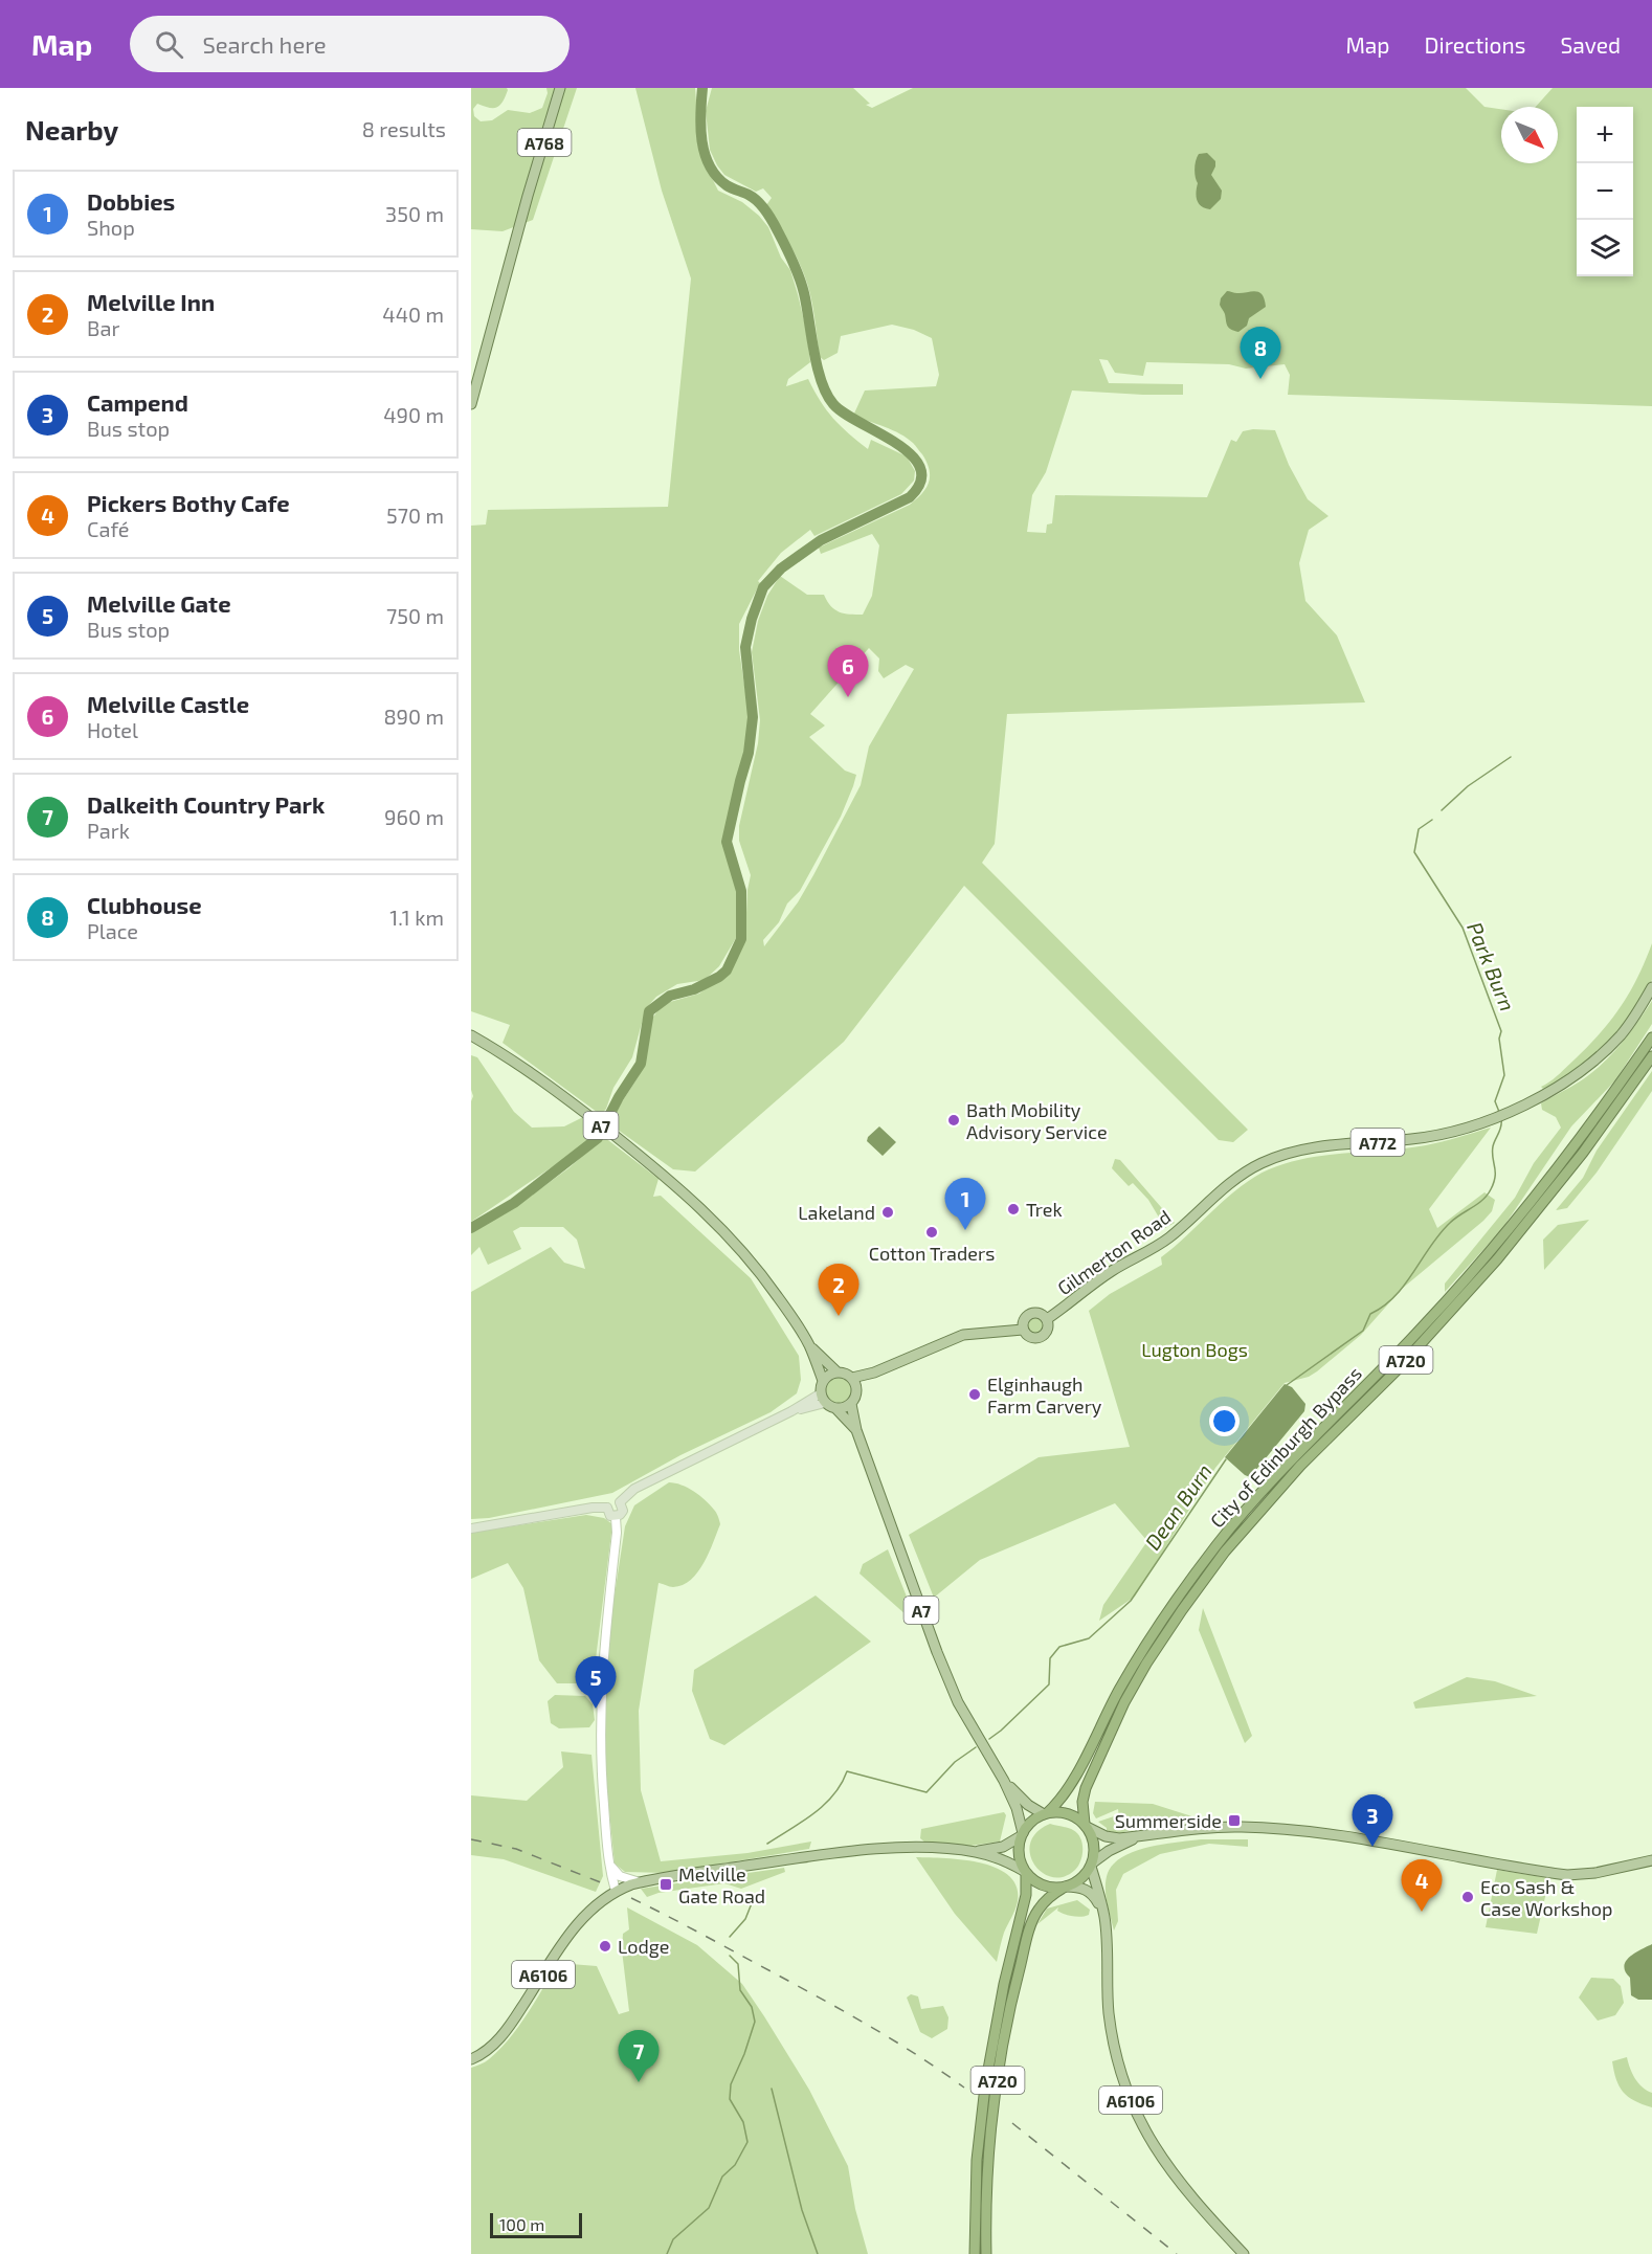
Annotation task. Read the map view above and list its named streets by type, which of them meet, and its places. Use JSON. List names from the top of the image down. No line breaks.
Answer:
{"streets":{"highway":["A720","City of Edinburgh Bypass"],"main road":["A768","A7","A772","Gilmerton Road","A6106"]},"crossings":[["A7","A772"],["A7","A720"],["A7","City of Edinburgh Bypass"],["A7","A6106"],["A772","Gilmerton Road"],["A720","City of Edinburgh Bypass"],["A720","A6106"],["City of Edinburgh Bypass","A6106"]],"water":["Park Burn","Dean Burn"],"parks":["Lugton Bogs"],"places":{"other":["Bath Mobility Advisory Service","Trek","Lakeland","Cotton Traders","Elginhaugh Farm Carvery","Eco Sash & Case Workshop","Lodge"],"transit":["Summerside","Melville Gate Road"]},"scale_bar":"100 m","north":"bottom right","page":{"header":"Map","search":"Search here","nav":["Map","Directions","Saved"],"heading":["Nearby","8 results"],"map_buttons":["+","−"],"list":[{"mark":"1","name":"Dobbies","note":"Shop","value":"350 m"},{"mark":"2","name":"Melville Inn","note":"Bar","value":"440 m"},{"mark":"3","name":"Campend","note":"Bus stop","value":"490 m"},{"mark":"4","name":"Pickers Bothy Cafe","note":"Café","value":"570 m"},{"mark":"5","name":"Melville Gate","note":"Bus stop","value":"750 m"},{"mark":"6","name":"Melville Castle","note":"Hotel","value":"890 m"},{"mark":"7","name":"Dalkeith Country Park","note":"Park","value":"960 m"},{"mark":"8","name":"Clubhouse","note":"Place","value":"1.1 km"}],"pins":["8","6","1","2","5","3","4","7"],"scale":"100 m"}}
